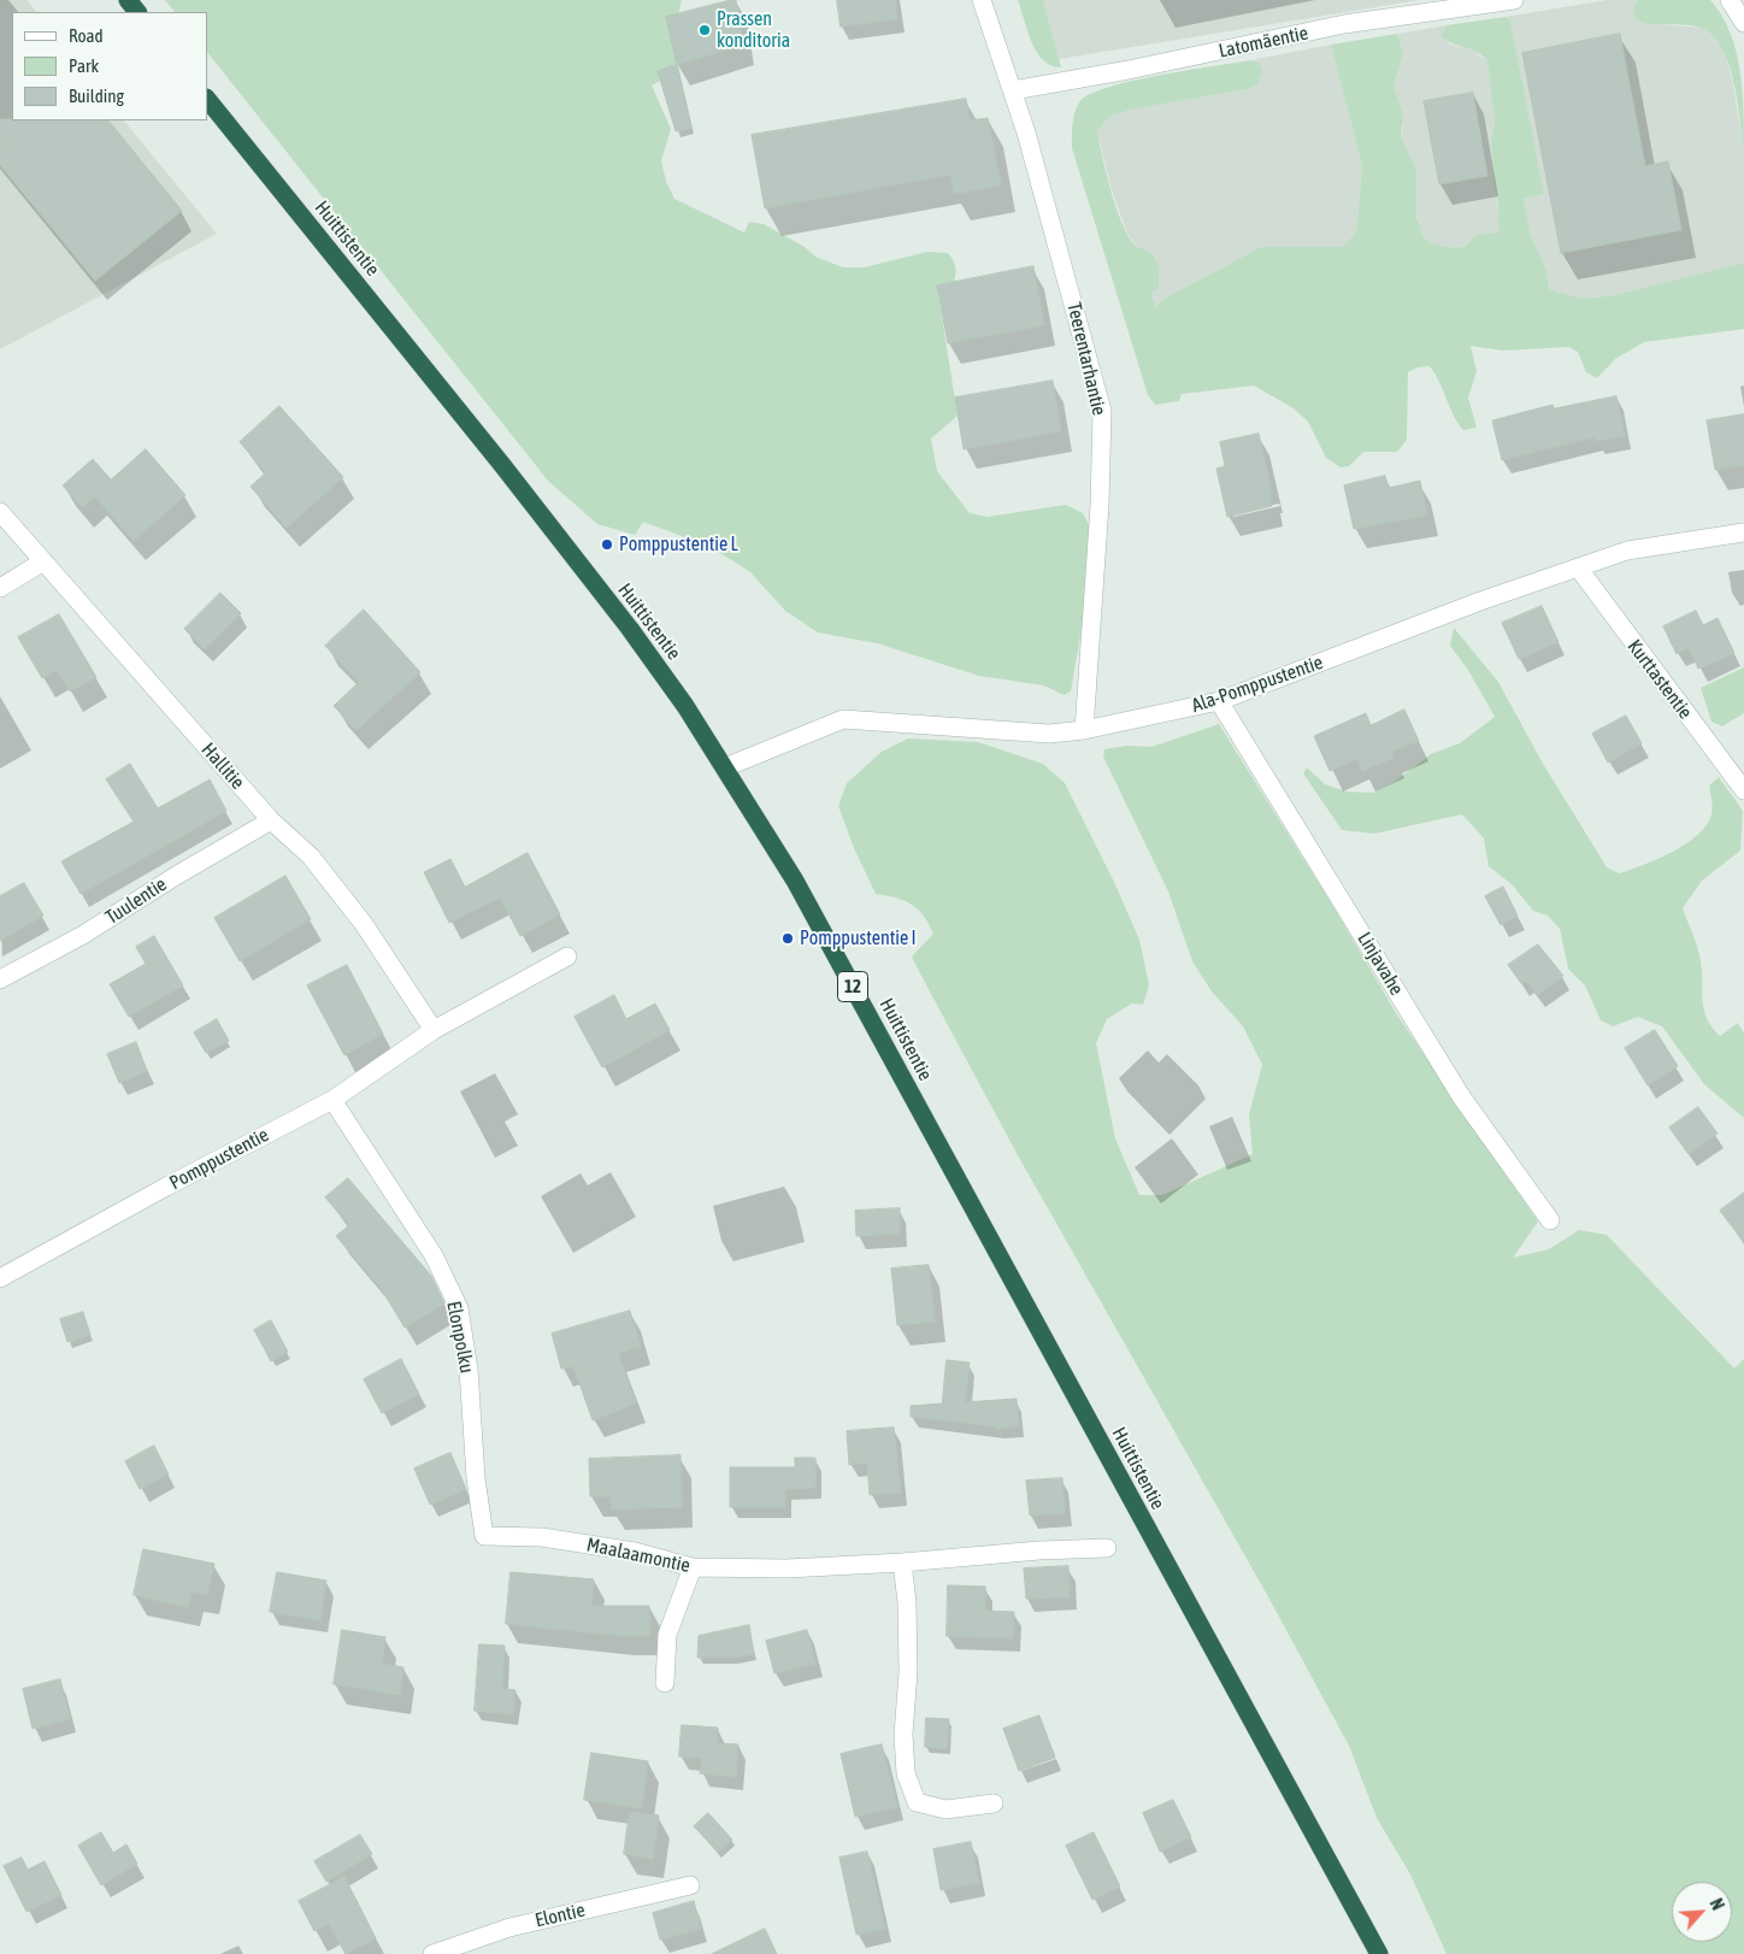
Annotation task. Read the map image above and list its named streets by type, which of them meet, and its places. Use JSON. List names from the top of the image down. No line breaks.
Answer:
{"streets":{"highway":["Huittistentie","12"],"street":["Latomäentie","Teerentarhantie","Kurttastentie","Ala-Pomppustentie","Hallitie","Tuulentie","Linjavahe","Pomppustentie","Elonpolku","Maalaamontie","Elontie"]},"crossings":[["Latomäentie","Teerentarhantie"],["Huittistentie","Ala-Pomppustentie"],["Teerentarhantie","Ala-Pomppustentie"],["Kurttastentie","Ala-Pomppustentie"],["Ala-Pomppustentie","Linjavahe"],["Hallitie","Tuulentie"],["Hallitie","Pomppustentie"],["Pomppustentie","Elonpolku"],["Elonpolku","Maalaamontie"]],"places":["Prassen konditoria","Pomppustentie L","Pomppustentie I"],"legend":["Road","Park","Building"],"north":"top right"}
